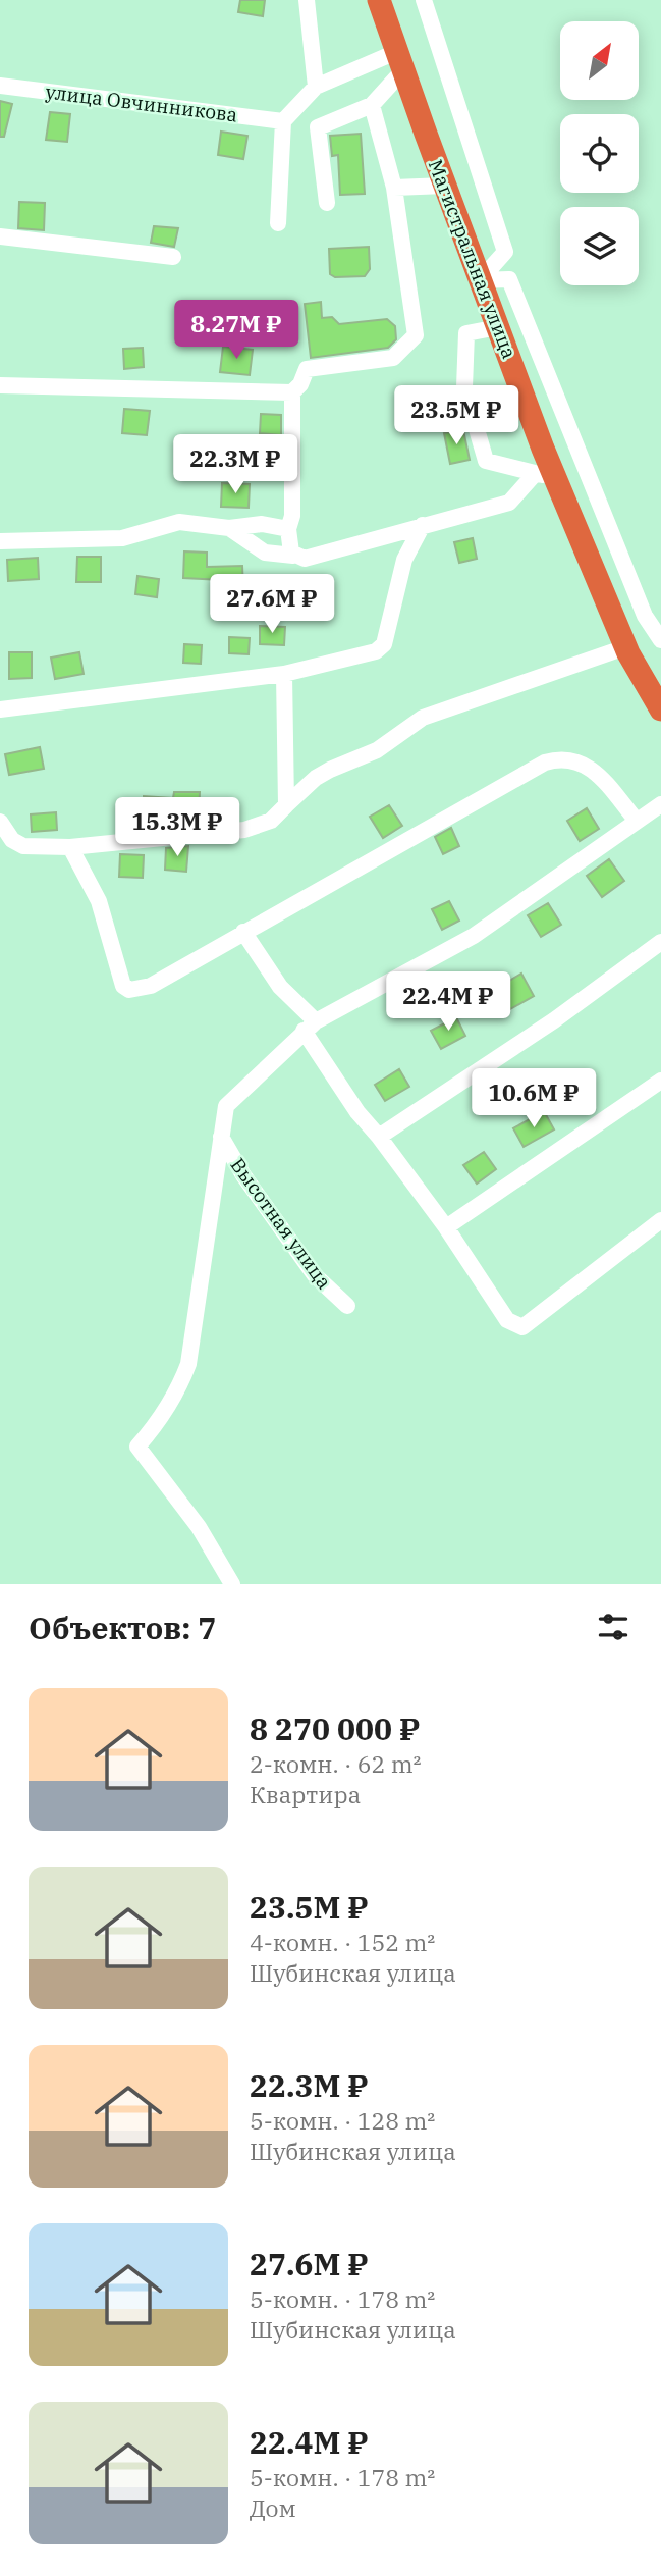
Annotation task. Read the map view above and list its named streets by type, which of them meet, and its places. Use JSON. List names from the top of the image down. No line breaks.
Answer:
{"streets":{"highway":["Магистральная улица"],"street":["улица Овчинникова","Высотная улица"]},"north":"top right","page":{"price":["8.27M ₽","23.5M ₽","22.3M ₽","27.6M ₽","15.3M ₽","22.4M ₽","10.6M ₽"],"heading":"Объектов: 7","list":[{"name":"8 270 000 ₽","note":"2-комн. · 62 m² · Квартира"},{"name":"23.5M ₽","note":"4-комн. · 152 m² · Шубинская улица"},{"name":"22.3M ₽","note":"5-комн. · 128 m² · Шубинская улица"},{"name":"27.6M ₽","note":"5-комн. · 178 m² · Шубинская улица"},{"name":"22.4M ₽","note":"5-комн. · 178 m² · Дом"}]}}
